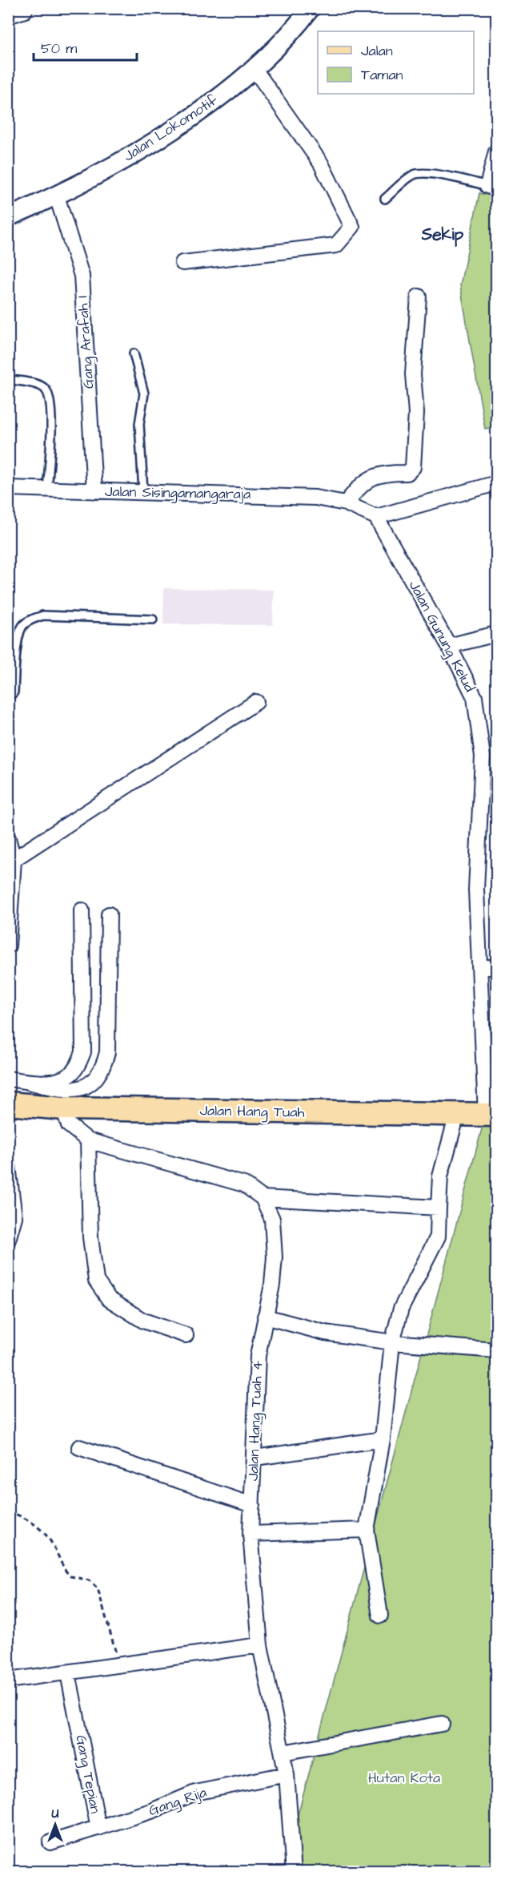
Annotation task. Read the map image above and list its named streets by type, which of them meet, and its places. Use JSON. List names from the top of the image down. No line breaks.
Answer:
{"streets":{"main road":["Jalan Hang Tuah"],"street":["Jalan Lokomotif","Gang Arafah I","Jalan Sisingamangaraja","Jalan Gunung Kelud","Jalan Hang Tuah 4","Gang Tepian","Gang Rija"]},"crossings":[["Jalan Lokomotif","Gang Arafah I"],["Gang Arafah I","Jalan Sisingamangaraja"],["Jalan Gunung Kelud","Jalan Hang Tuah"],["Jalan Hang Tuah 4","Gang Rija"],["Gang Tepian","Gang Rija"]],"districts":["Sekip"],"parks":["Hutan Kota"],"legend":["Jalan","Taman"],"scale_bar":"50 m","north":"top"}
